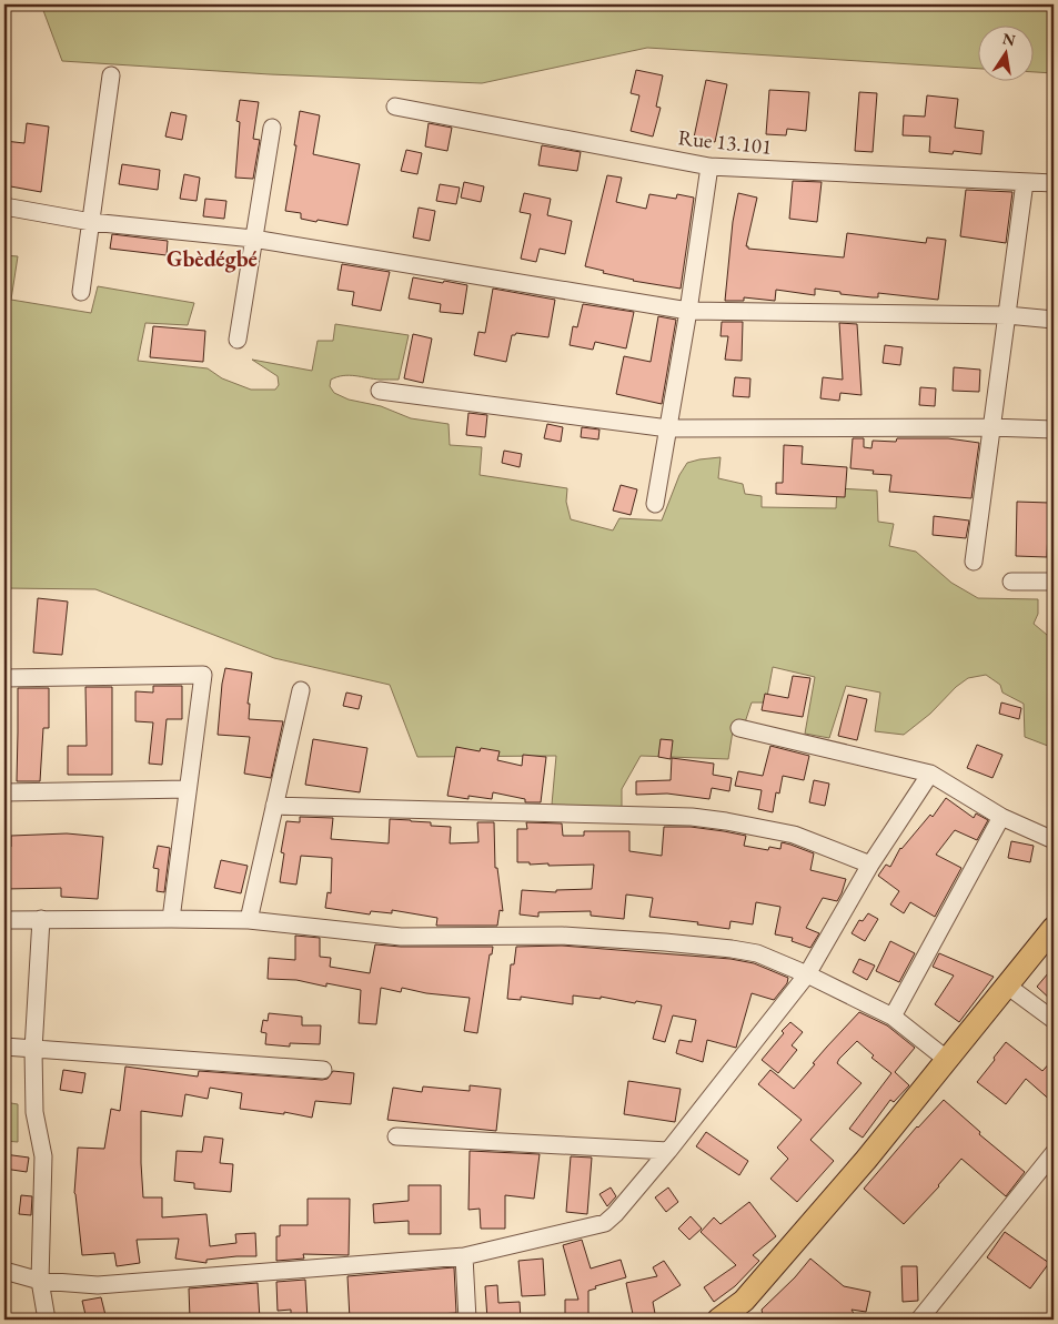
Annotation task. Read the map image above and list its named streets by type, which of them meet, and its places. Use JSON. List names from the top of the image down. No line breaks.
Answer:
{"streets":{"street":["Rue 13.101"]},"districts":["Gbèdégbé"],"north":"top"}
